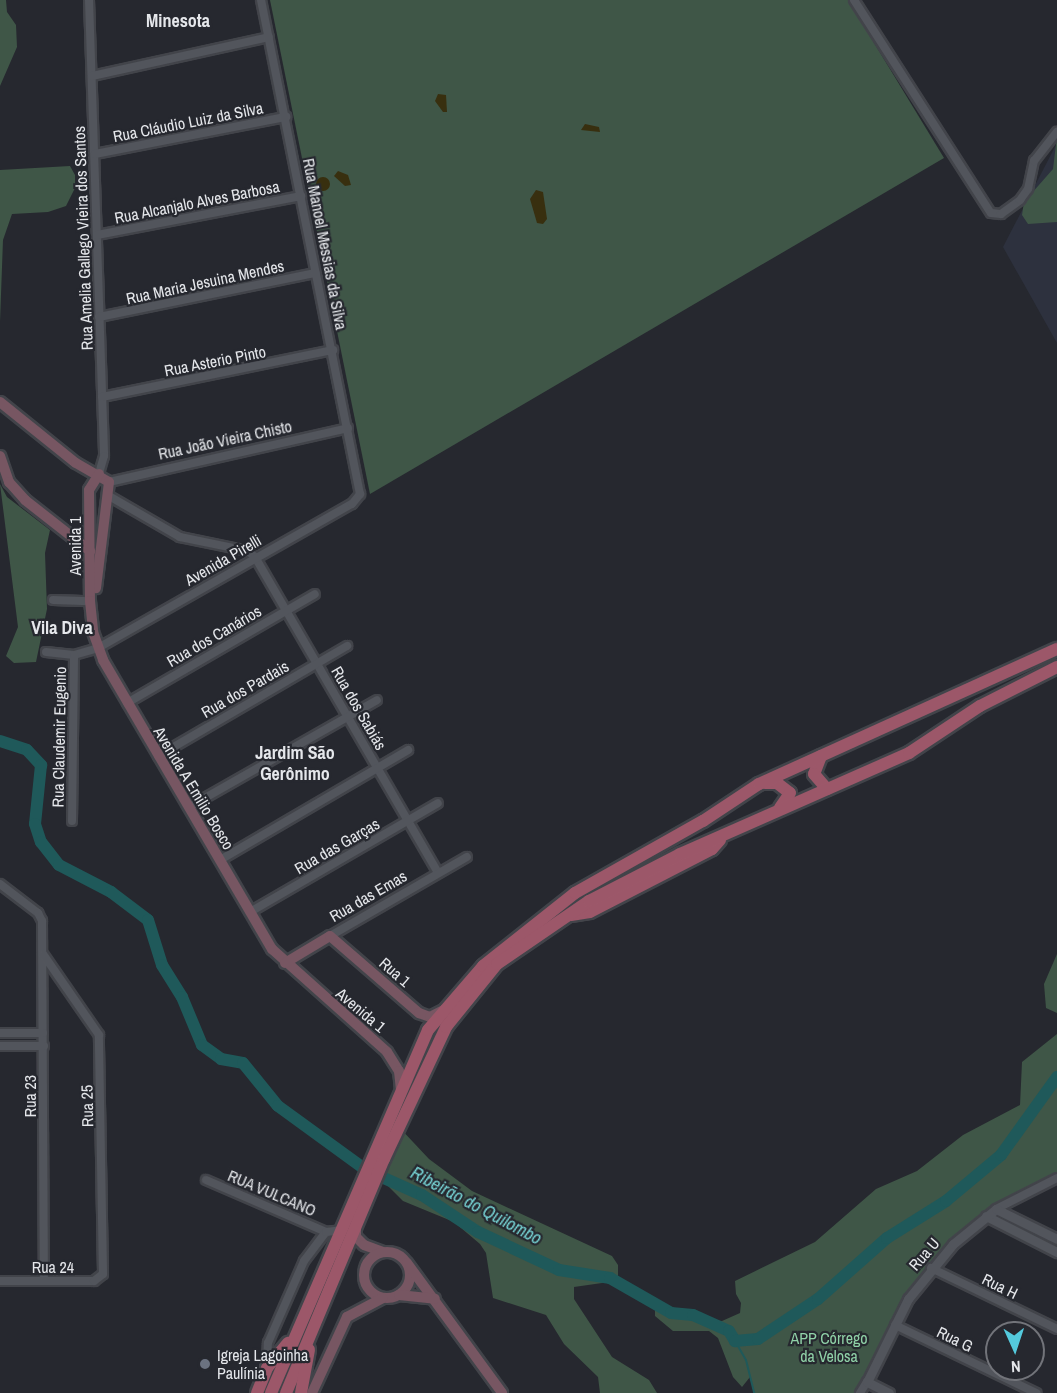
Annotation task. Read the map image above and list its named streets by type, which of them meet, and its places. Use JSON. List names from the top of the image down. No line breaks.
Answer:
{"streets":{"main road":["Avenida 1","Avenida A Emilio Bosco","Rua das Emas","Rua 1"],"street":["Rua Cláudio Luiz da Silva","Rua Alcanjalo Alves Barbosa","Rua Amelia Gallego Vieira dos Santos","Rua Manoel Messias da Silva","Rua Maria Jesuina Mendes","Rua Asterio Pinto","Rua João Vieira Chisto","Avenida Pirelli","Rua dos Canários","Rua dos Pardais","Rua dos Sabiás","Rua Claudemir Eugenio","Rua das Garças","Rua 23","Rua 25","RUA VULCANO","Rua U","Rua 24","Rua H","Rua G"]},"crossings":[["Rua Cláudio Luiz da Silva","Rua Amelia Gallego Vieira dos Santos"],["Rua Cláudio Luiz da Silva","Rua Manoel Messias da Silva"],["Rua Alcanjalo Alves Barbosa","Rua Amelia Gallego Vieira dos Santos"],["Rua Alcanjalo Alves Barbosa","Rua Manoel Messias da Silva"],["Rua Amelia Gallego Vieira dos Santos","Rua Maria Jesuina Mendes"],["Rua Amelia Gallego Vieira dos Santos","Rua Asterio Pinto"],["Rua Manoel Messias da Silva","Rua Maria Jesuina Mendes"],["Rua Manoel Messias da Silva","Rua Asterio Pinto"],["Rua Manoel Messias da Silva","Rua João Vieira Chisto"],["Rua Manoel Messias da Silva","Avenida Pirelli"],["Avenida 1","Avenida A Emilio Bosco"],["Avenida 1","Rua das Emas"],["Avenida Pirelli","Rua dos Sabiás"],["Avenida Pirelli","Rua Claudemir Eugenio"],["Avenida Pirelli","Avenida A Emilio Bosco"],["Rua dos Canários","Rua dos Sabiás"],["Rua dos Canários","Avenida A Emilio Bosco"],["Rua dos Pardais","Rua dos Sabiás"],["Rua dos Pardais","Avenida A Emilio Bosco"],["Rua dos Sabiás","Rua das Garças"],["Rua dos Sabiás","Rua das Emas"],["Avenida A Emilio Bosco","Rua das Garças"],["Avenida A Emilio Bosco","Rua das Emas"],["Rua das Emas","Rua 1"],["Rua 23","Rua 25"],["Rua 23","Rua 24"],["Rua 25","Rua 24"],["Rua U","Rua H"],["Rua U","Rua G"]],"districts":["Minesota","Vila Diva","Jardim São Gerônimo"],"water":["Ribeirão do Quilombo"],"parks":["APP Córrego da Velosa"],"places":["Igreja Lagoinha Paulínia"],"north":"bottom"}
